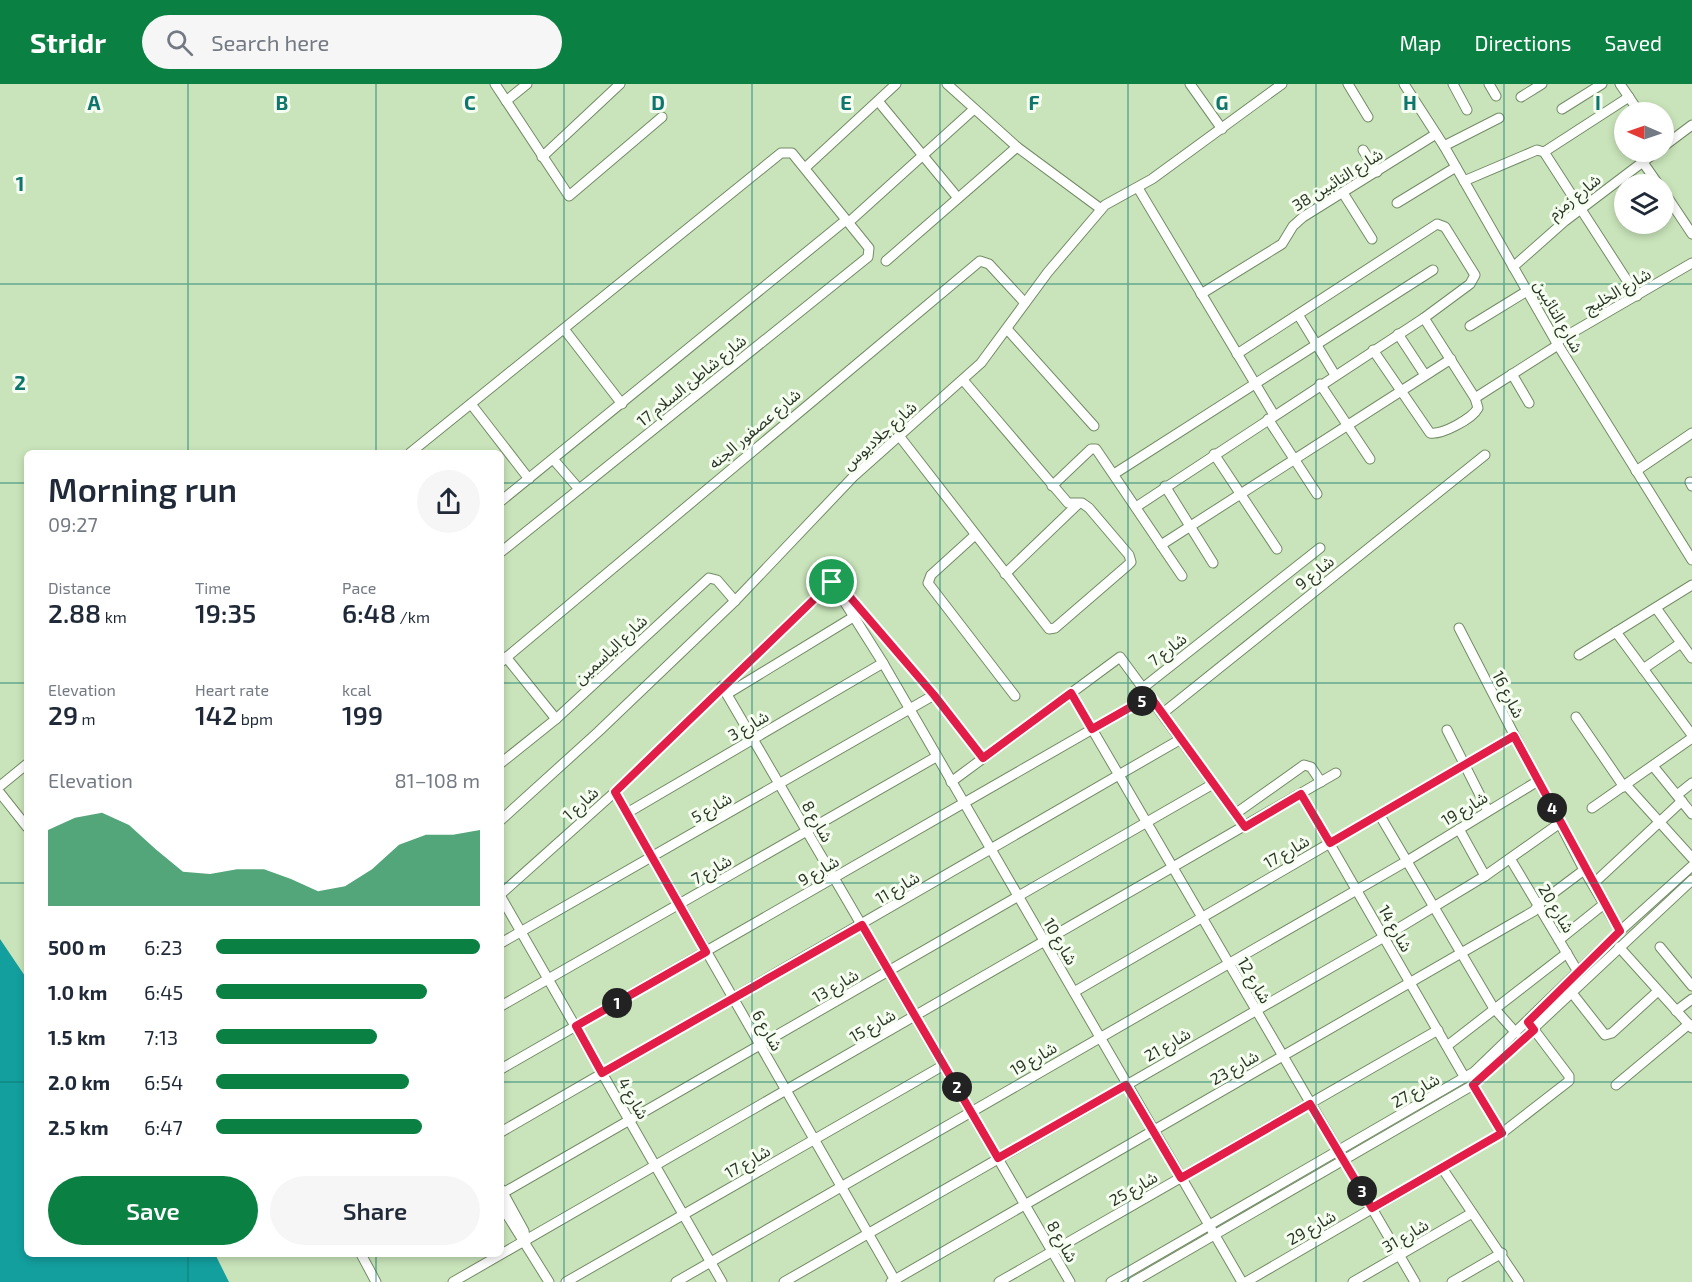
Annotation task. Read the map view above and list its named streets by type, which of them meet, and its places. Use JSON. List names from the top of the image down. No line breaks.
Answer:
{"streets":{"street":["شارع التائبين 38","شارع زمزم","شارع الخليج","شارع التائبين","شارع شاطئ السلام 17","شارع عصفور الجنه","شارع جلاديوس","شارع 9","شارع الياسمين","شارع 7","شارع 16","شارع 3","شارع 1","شارع 5","شارع 19","شارع 8","شارع 17","شارع 11","شارع 20","شارع 14","شارع 10","شارع 12","شارع 13","شارع 15","شارع 6","شارع 21","شارع 23","شارع 27","شارع 4","شارع 25","شارع 29","شارع 31"]},"crossings":[["شارع التائبين 38","شارع التائبين"],["شارع زمزم","شارع التائبين"],["شارع الخليج","شارع التائبين"],["شارع عصفور الجنه","شارع جلاديوس"],["شارع جلاديوس","شارع الياسمين"],["شارع 9","شارع 8"],["شارع 9","شارع 10"],["شارع 9","شارع 12"],["شارع 9","شارع 6"],["شارع 9","شارع 4"],["شارع 7","شارع 8"],["شارع 7","شارع 10"],["شارع 7","شارع 12"],["شارع 7","شارع 6"],["شارع 7","شارع 4"],["شارع 16","شارع 19"],["شارع 16","شارع 17"],["شارع 16","شارع 21"],["شارع 16","شارع 23"],["شارع 16","شارع 27"],["شارع 3","شارع 8"],["شارع 3","شارع 10"],["شارع 3","شارع 6"],["شارع 1","شارع 8"],["شارع 1","شارع 10"],["شارع 1","شارع 6"],["شارع 5","شارع 8"],["شارع 5","شارع 10"],["شارع 5","شارع 6"],["شارع 5","شارع 4"],["شارع 19","شارع 8"],["شارع 19","شارع 14"],["شارع 19","شارع 10"],["شارع 19","شارع 12"],["شارع 19","شارع 6"],["شارع 19","شارع 4"],["شارع 8","شارع 17"],["شارع 8","شارع 11"],["شارع 8","شارع 13"],["شارع 8","شارع 15"],["شارع 8","شارع 21"],["شارع 8","شارع 23"],["شارع 8","شارع 25"],["شارع 17","شارع 14"],["شارع 17","شارع 10"],["شارع 17","شارع 12"],["شارع 17","شارع 6"],["شارع 17","شارع 4"],["شارع 11","شارع 10"],["شارع 11","شارع 12"],["شارع 11","شارع 6"],["شارع 11","شارع 4"],["شارع 20","شارع 21"],["شارع 20","شارع 23"],["شارع 20","شارع 27"],["شارع 14","شارع 15"],["شارع 14","شارع 21"],["شارع 14","شارع 23"],["شارع 14","شارع 27"],["شارع 14","شارع 25"],["شارع 10","شارع 13"],["شارع 10","شارع 15"],["شارع 10","شارع 21"],["شارع 10","شارع 23"],["شارع 10","شارع 27"],["شارع 10","شارع 25"],["شارع 10","شارع 29"],["شارع 12","شارع 13"],["شارع 12","شارع 15"],["شارع 12","شارع 21"],["شارع 12","شارع 23"],["شارع 12","شارع 27"],["شارع 12","شارع 25"],["شارع 12","شارع 29"],["شارع 12","شارع 31"],["شارع 13","شارع 6"],["شارع 13","شارع 4"],["شارع 15","شارع 6"],["شارع 15","شارع 4"],["شارع 6","شارع 21"],["شارع 6","شارع 23"],["شارع 27","شارع 29"]],"north":"left","page":{"header":"Stridr","search":"Search here","nav":["Map","Directions","Saved"],"heading":["Morning run","09:27"],"stats":[["Distance","2.88 km"],["Time","19:35"],["Pace","6:48 /km"],["Elevation","29 m"],["Heart rate","142 bpm"],["kcal","199"]],"pins":["5","4","1","2","3"],"chart":["Elevation","81–108 m"],"list":[{"name":"500 m","note":"6:23"},{"name":"1.0 km","note":"6:45"},{"name":"1.5 km","note":"7:13"},{"name":"2.0 km","note":"6:54"},{"name":"2.5 km","note":"6:47"}],"buttons":["Save","Share"]},"grid":{"columns":["A","B","C","D","E","F","G","H","I"],"rows":["1","2"]}}
